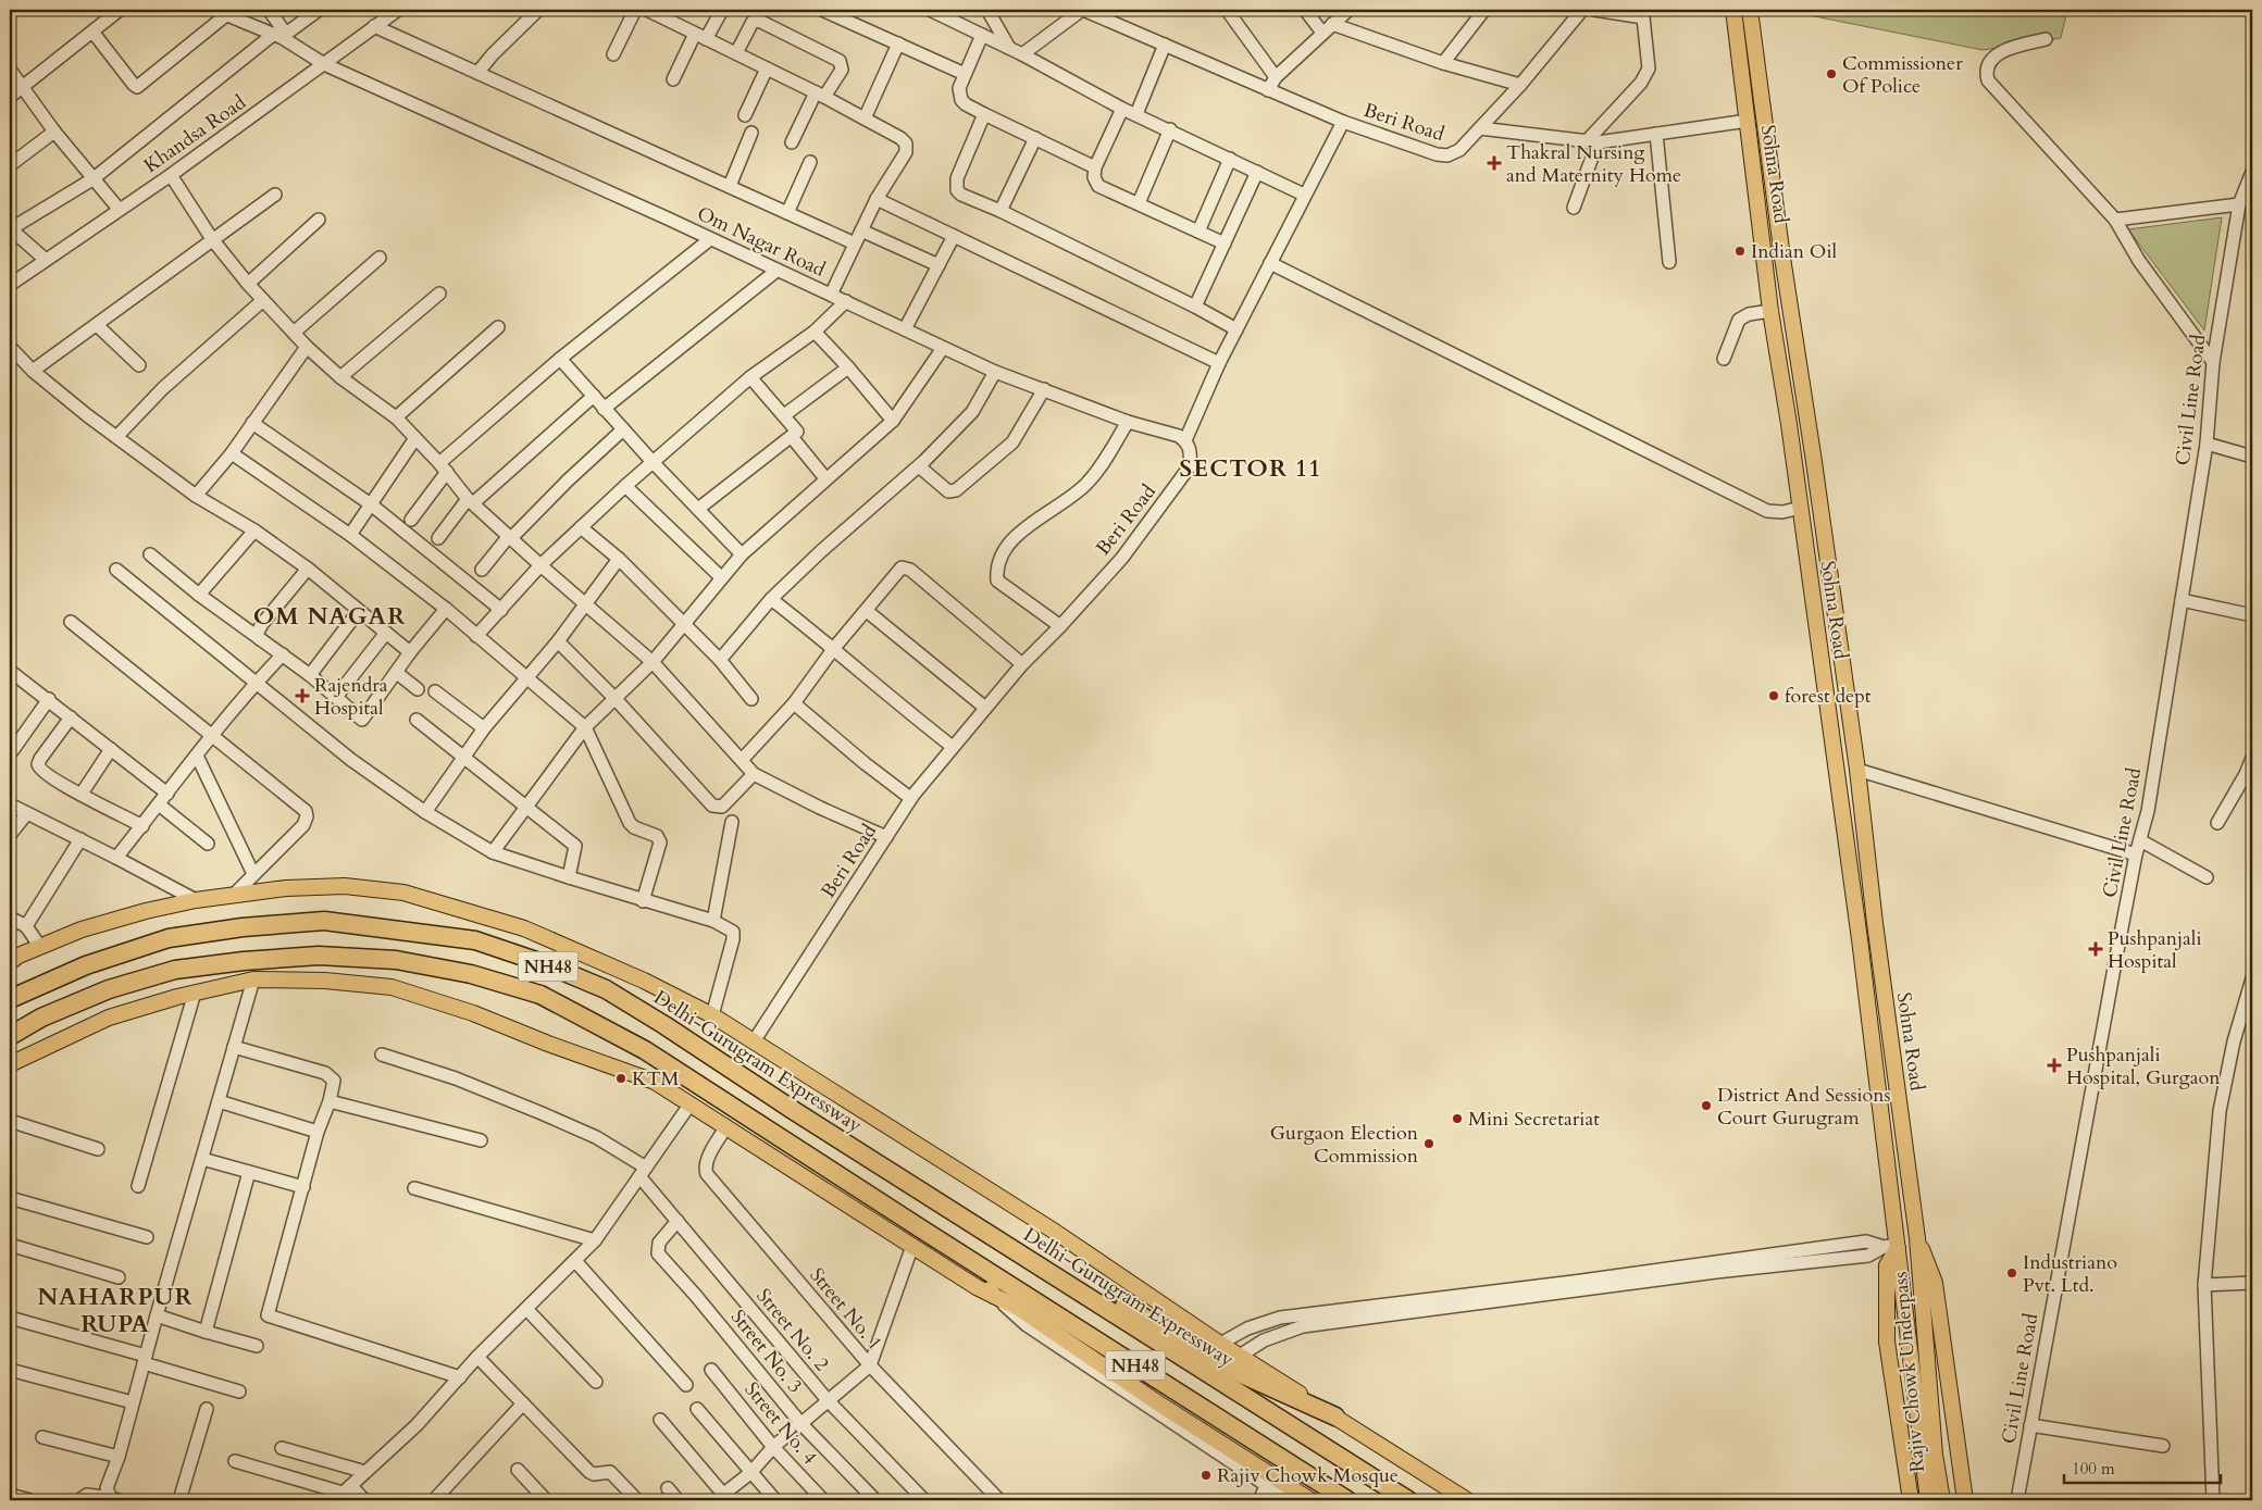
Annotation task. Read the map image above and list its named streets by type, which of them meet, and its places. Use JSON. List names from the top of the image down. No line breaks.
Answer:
{"streets":{"highway":["NH48","Delhi-Gurugram Expressway"],"main road":["Sohna Road","Rajiv Chowk Underpass"],"street":["Beri Road","Khandsa Road","Om Nagar Road","Civil Line Road","Street No. 1","Street No. 2","Street No. 3","Street No. 4"]},"crossings":[["Beri Road","Om Nagar Road"],["Khandsa Road","Om Nagar Road"],["Sohna Road","Rajiv Chowk Underpass"],["Street No. 2","Street No. 3"]],"districts":["SECTOR 11","OM NAGAR","NAHARPUR RUPA"],"places":{"other":["Commissioner Of Police","Indian Oil","forest dept","KTM","District And Sessions Court Gurugram","Mini Secretariat","Gurgaon Election Commission","Industriano Pvt. Ltd.","Rajiv Chowk Mosque"],"health":["Thakral Nursing and Maternity Home","Rajendra Hospital","Pushpanjali Hospital","Pushpanjali Hospital, Gurgaon"]},"scale_bar":"100 m"}
